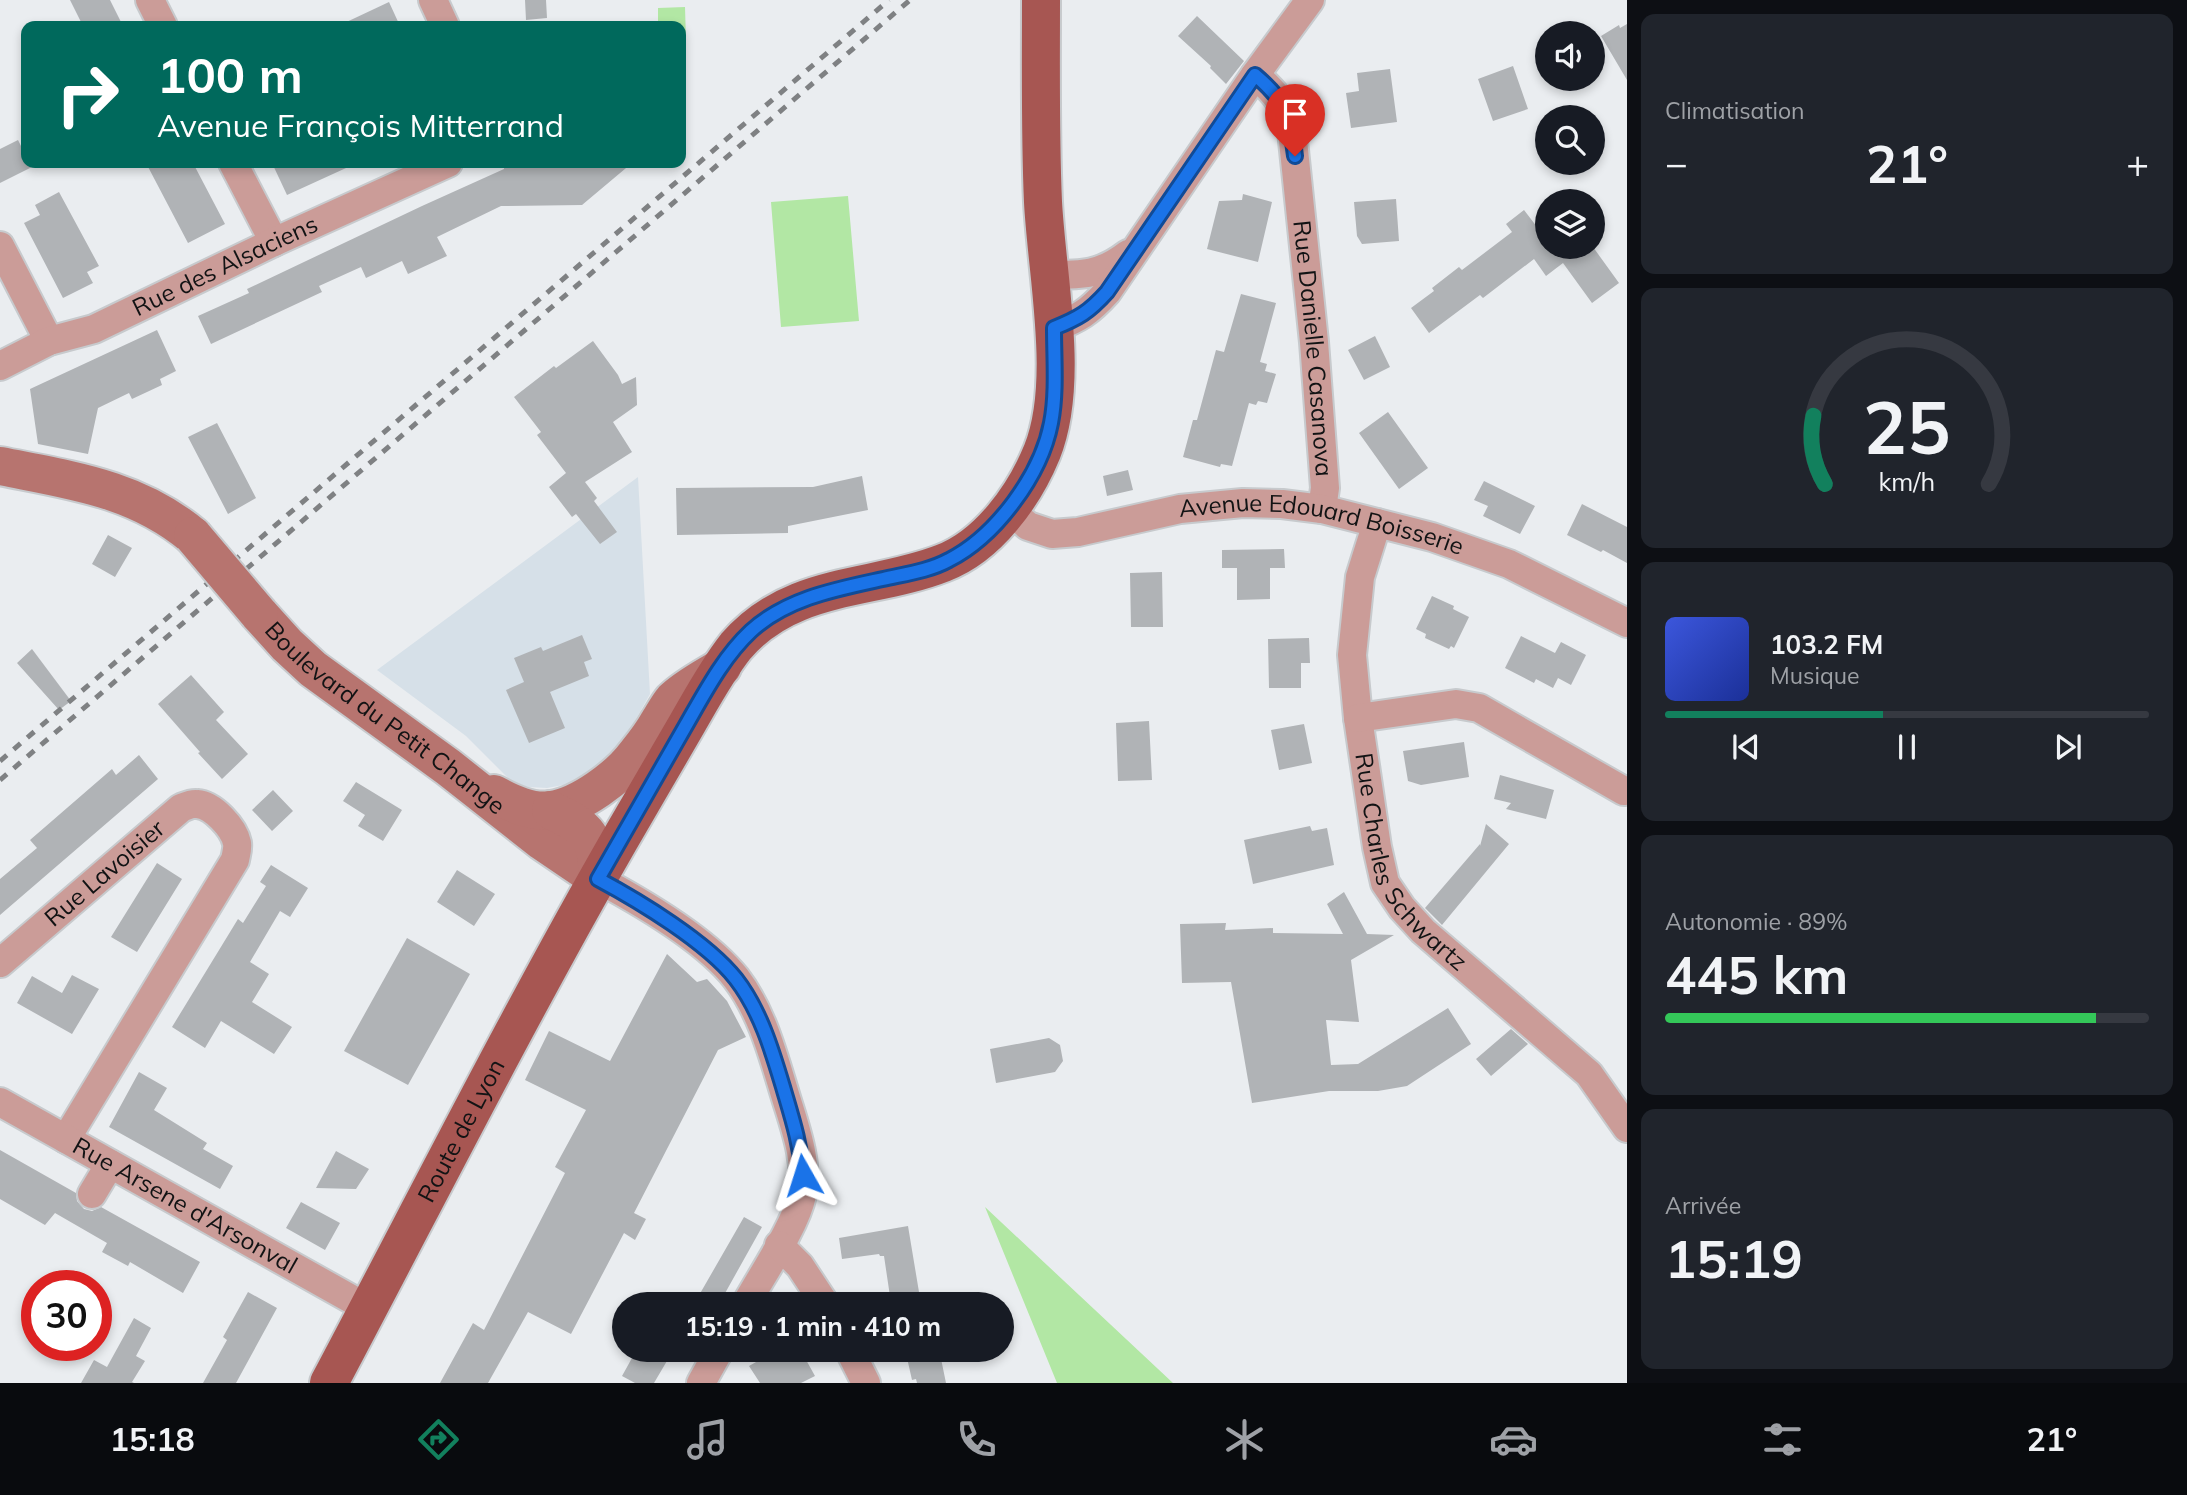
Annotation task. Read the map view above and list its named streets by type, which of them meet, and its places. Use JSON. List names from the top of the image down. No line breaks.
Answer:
{"streets":{"main road":["Boulevard du Petit Change","Route de Lyon"],"street":["Rue des Alsaciens","Rue Danielle Casanova","Avenue Edouard Boisserie","Rue Charles Schwartz","Rue Lavoisier","Rue Arsene d'Arsonval"]},"crossings":[["Rue Danielle Casanova","Avenue Edouard Boisserie"],["Avenue Edouard Boisserie","Rue Charles Schwartz"],["Avenue Edouard Boisserie","Route de Lyon"],["Boulevard du Petit Change","Route de Lyon"],["Rue Lavoisier","Rue Arsene d'Arsonval"],["Route de Lyon","Rue Arsene d'Arsonval"]],"page":{"tile":["Climatisation",["Autonomie · 89%","445 km"],["Arrivée","15:19"]],"turn":["100 m","Avenue François Mitterrand"],"heat":["−","21°","+"],"song":["103.2 FM","Musique"],"limit":"30","trip":"15:19 · 1 min · 410 m","tabs":["15:18","21°"],"gauge":["25","km/h"]}}
